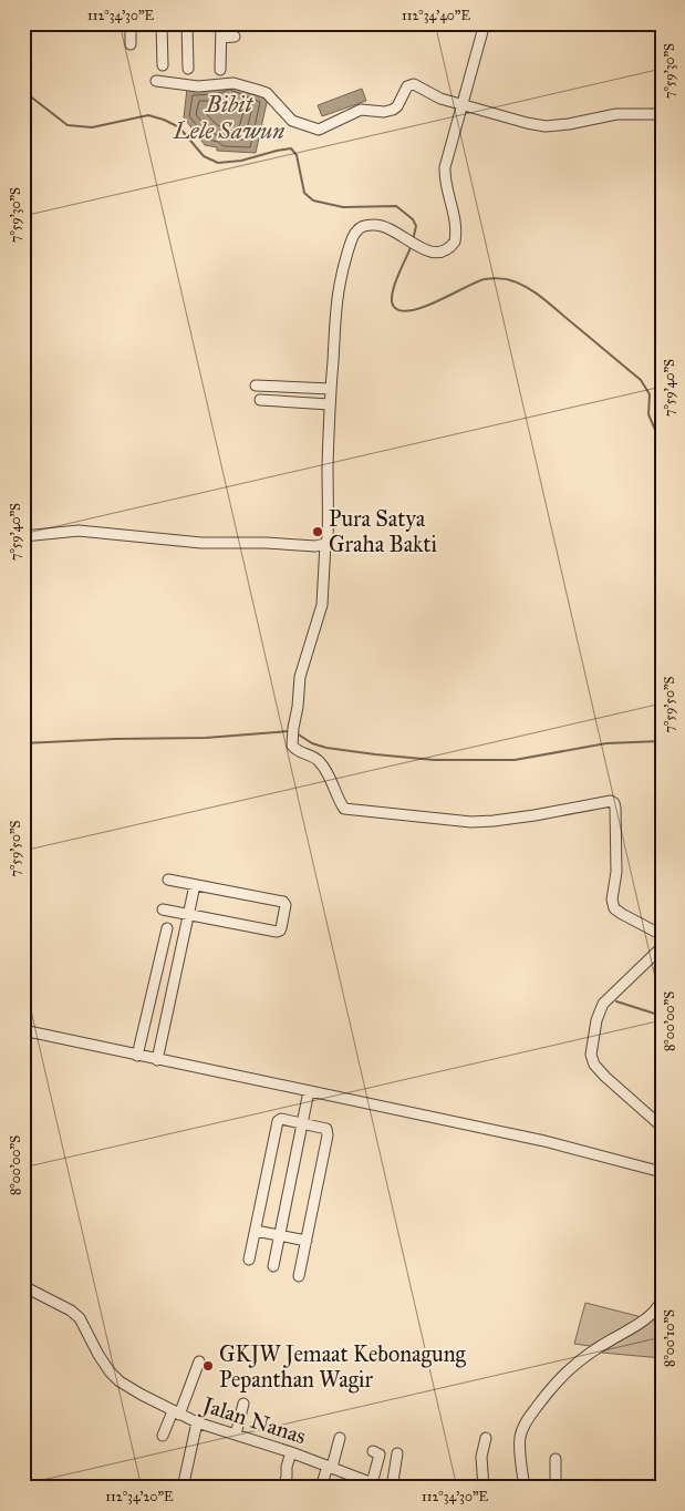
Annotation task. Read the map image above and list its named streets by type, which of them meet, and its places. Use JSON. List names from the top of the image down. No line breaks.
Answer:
{"streets":{"street":["Jalan Nanas"]},"water":["Bibit Lele Sawun"],"places":["Pura Satya Graha Bakti","GKJW Jemaat Kebonagung Pepanthan Wagir"],"coordinates":["112°34'30\"E","112°34'40\"E","7°59'30\"S","7°59'40\"S","7°59'50\"S","8°00'00\"S","8°00'10\"S","112°34'20\"E"]}
